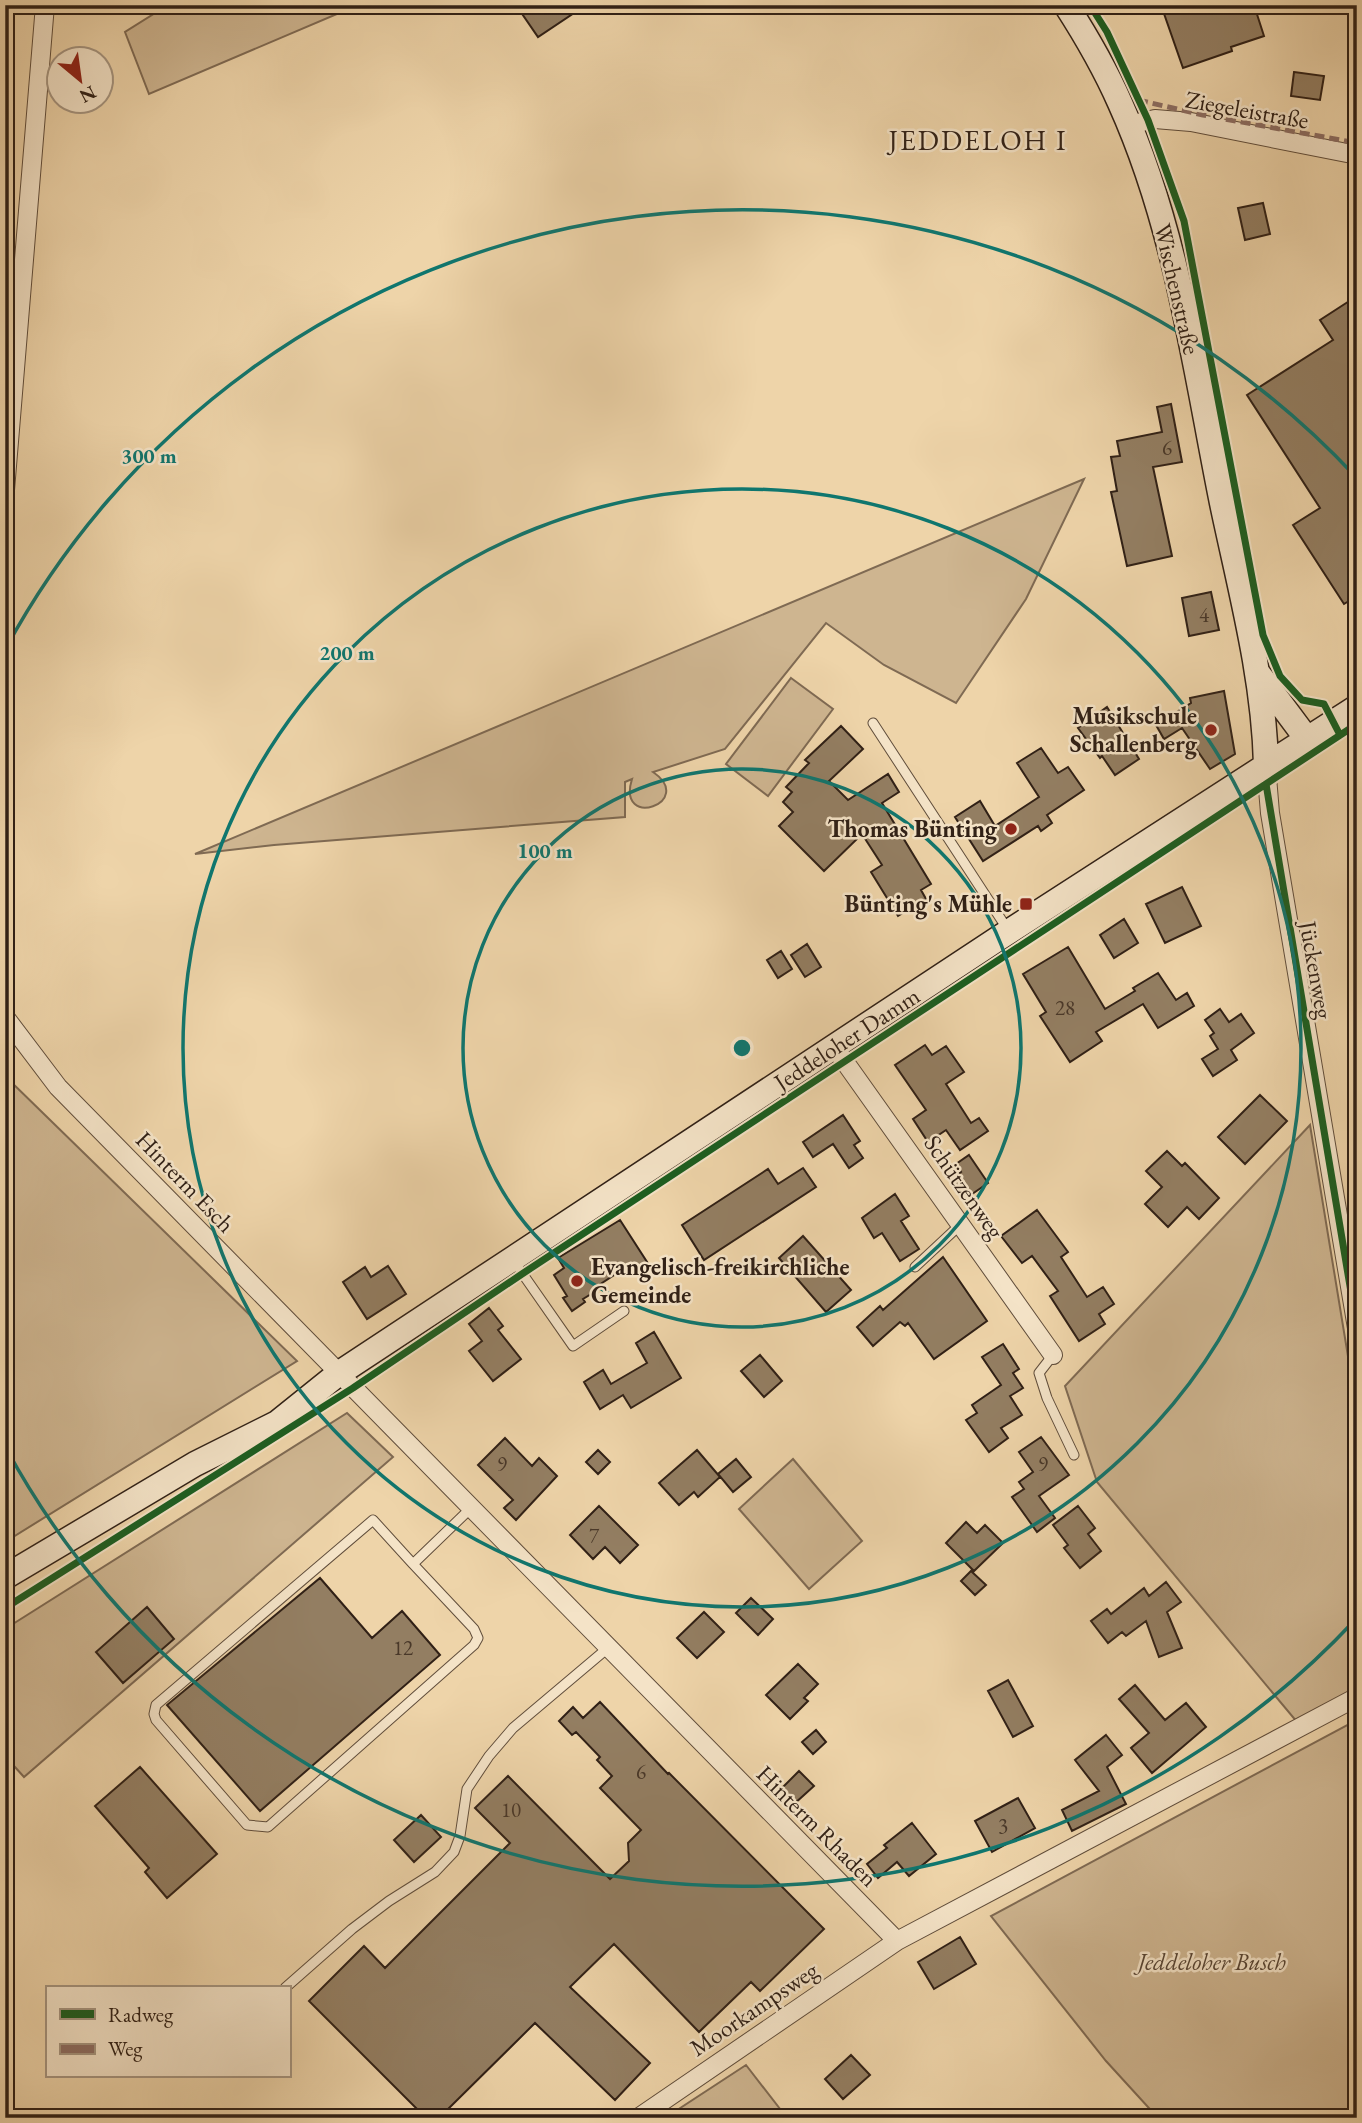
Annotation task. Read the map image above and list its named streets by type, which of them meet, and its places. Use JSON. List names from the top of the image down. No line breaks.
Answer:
{"streets":{"main road":["Wischenstraße","Jeddeloher Damm"],"street":["Ziegeleistraße","Jückenweg","Hinterm Esch","Schützenweg","Hinterm Rhaden","Moorkampsweg"]},"crossings":[["Ziegeleistraße","Wischenstraße"],["Wischenstraße","Jückenweg"],["Wischenstraße","Jeddeloher Damm"],["Jückenweg","Jeddeloher Damm"],["Jeddeloher Damm","Hinterm Esch"],["Jeddeloher Damm","Schützenweg"],["Jeddeloher Damm","Hinterm Rhaden"],["Hinterm Esch","Hinterm Rhaden"],["Hinterm Rhaden","Moorkampsweg"]],"districts":["JEDDELOH I"],"parks":["Jeddeloher Busch"],"places":{"other":["Musikschule Schallenberg","Thomas Bünting","Evangelisch-freikirchliche Gemeinde"],"transit":["Bünting's Mühle"]},"house_numbers":["6","4","28","9","9","7","12","6","10","3"],"legend":["Radweg","Weg"],"north":"bottom right","rings":["300 m","200 m","100 m"]}
